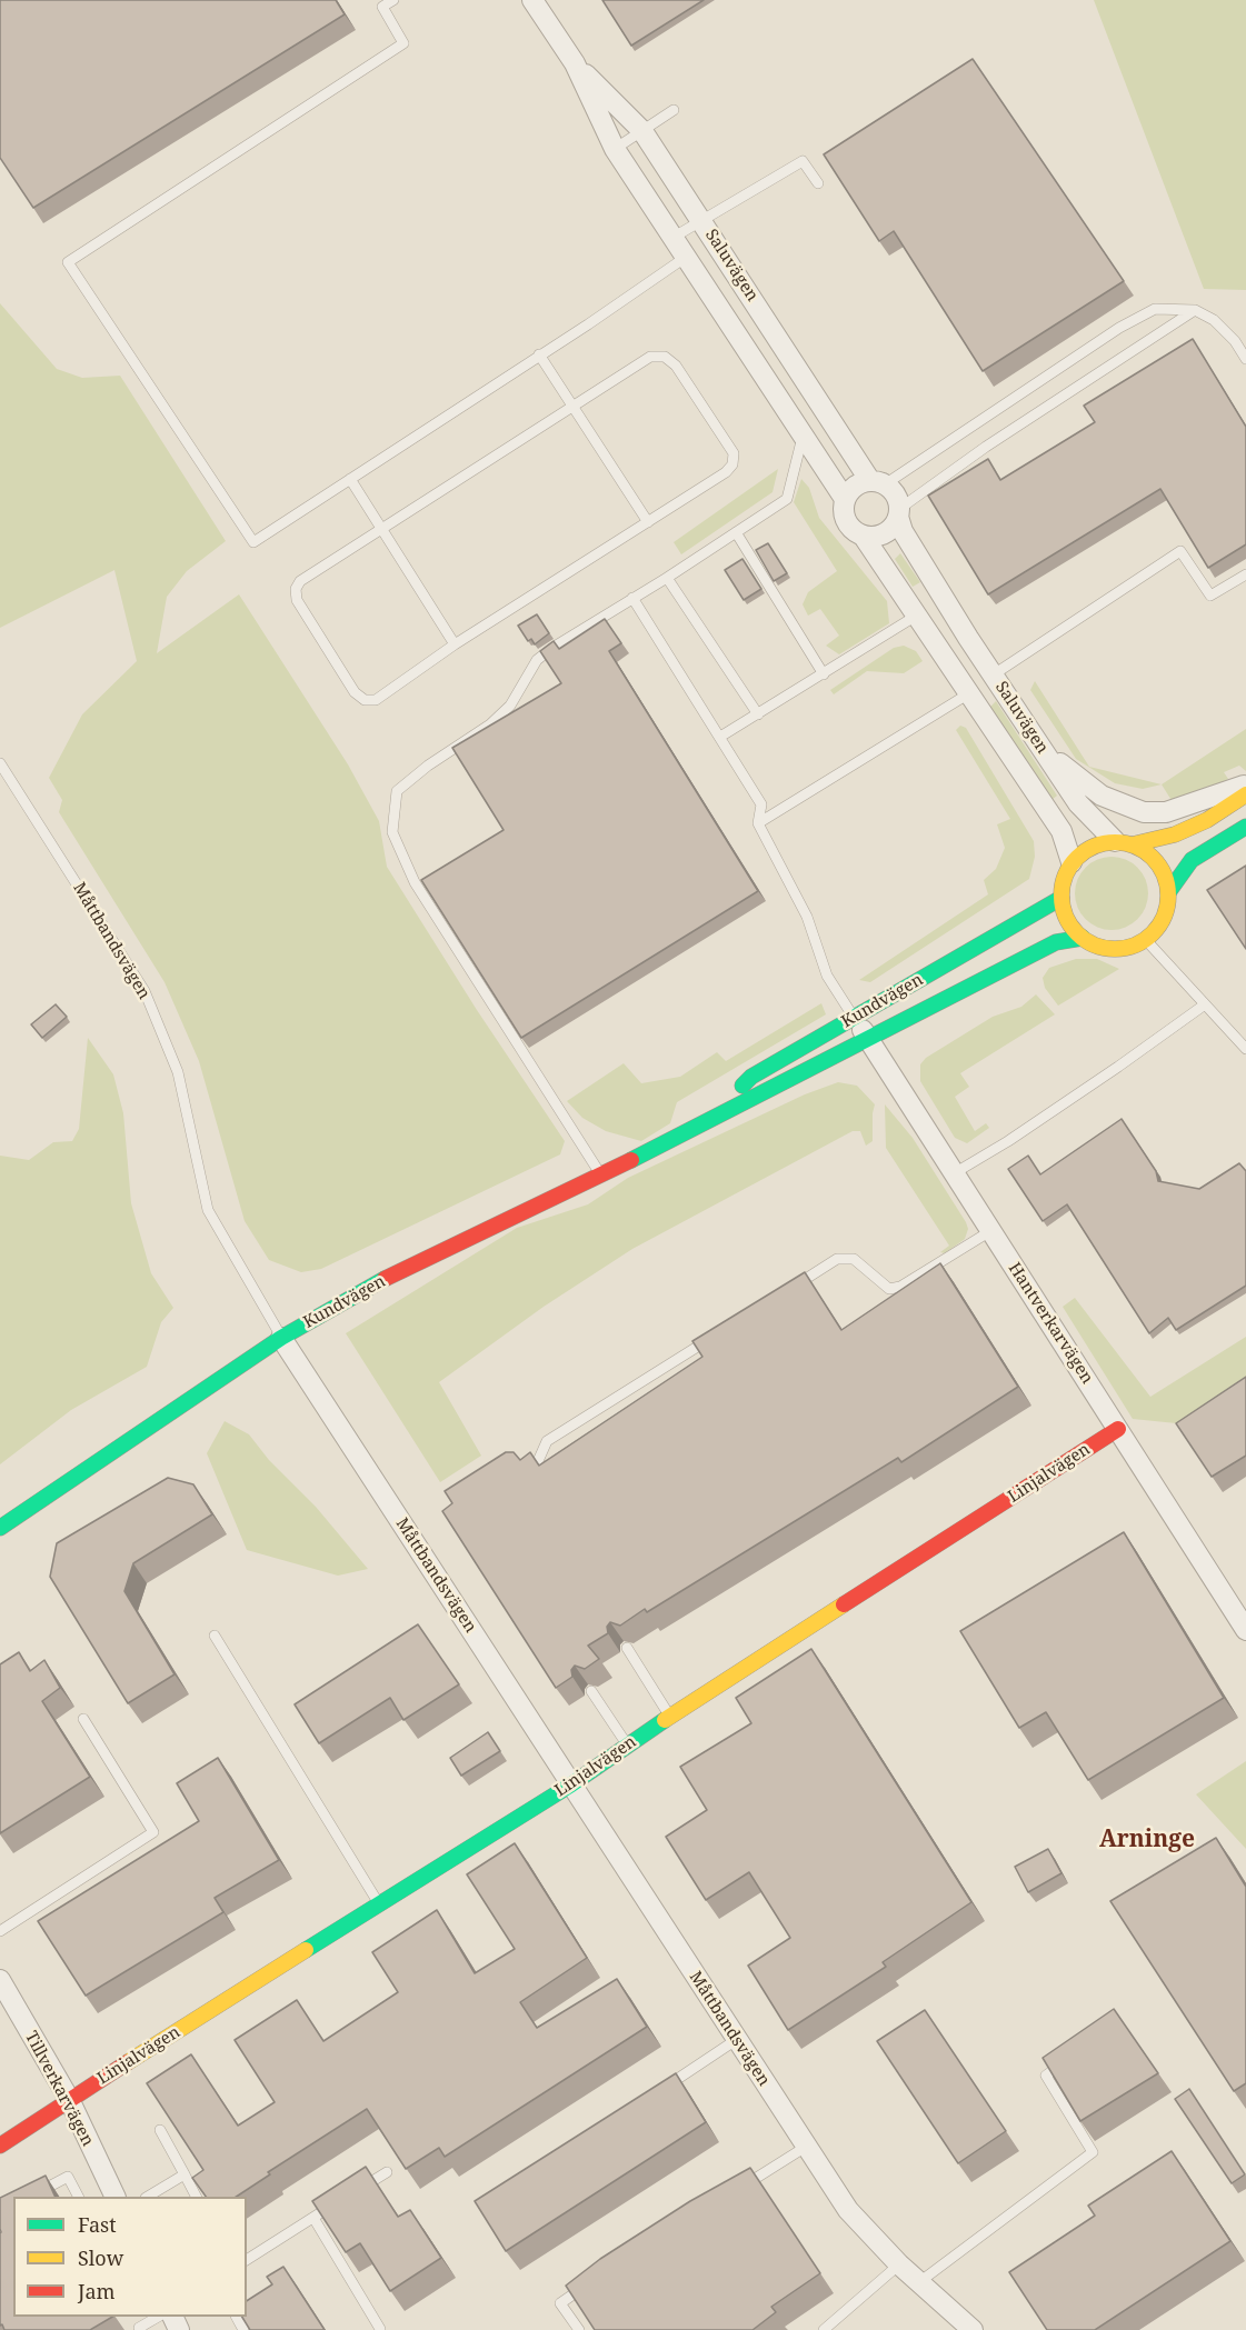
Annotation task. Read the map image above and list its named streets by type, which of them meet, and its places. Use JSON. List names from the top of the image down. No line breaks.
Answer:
{"streets":{"street":["Saluvägen","Måttbandsvägen","Kundvägen","Hantverkarvägen","Linjalvägen","Tillverkarvägen"]},"crossings":[["Saluvägen","Kundvägen"],["Måttbandsvägen","Kundvägen"],["Måttbandsvägen","Linjalvägen"],["Kundvägen","Hantverkarvägen"],["Hantverkarvägen","Linjalvägen"],["Linjalvägen","Tillverkarvägen"]],"districts":["Arninge"],"legend":["Fast","Slow","Jam"]}
